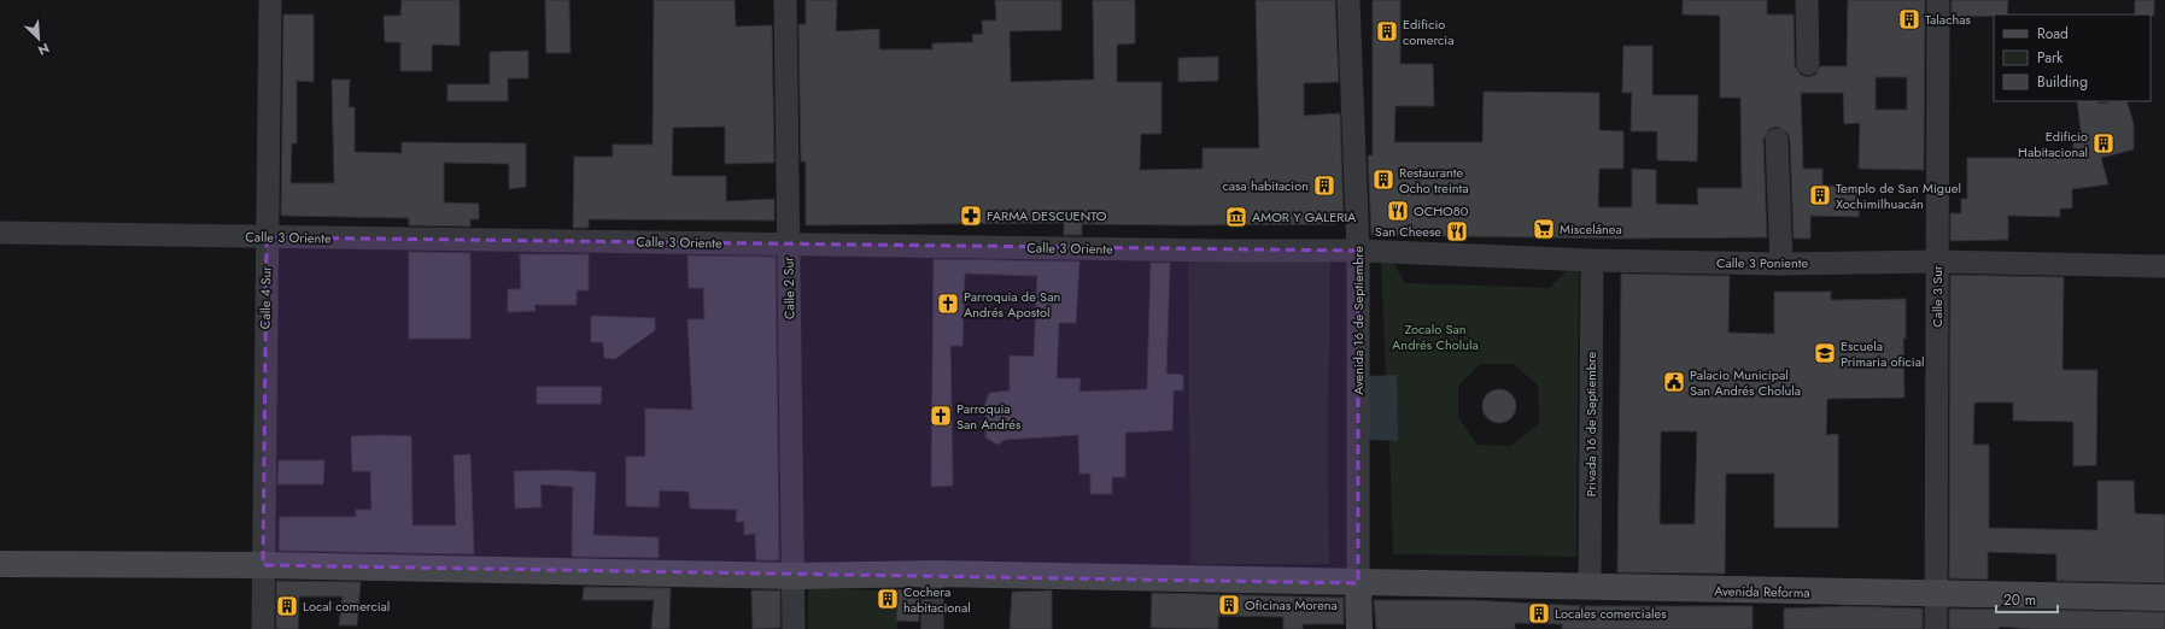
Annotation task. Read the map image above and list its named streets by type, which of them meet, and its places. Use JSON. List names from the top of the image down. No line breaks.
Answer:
{"streets":{"main road":["Avenida Reforma"],"street":["Calle 3 Oriente","Calle 3 Poniente","Calle 2 Sur","Calle 3 Sur","Calle 4 Sur","Avenida 16 de Septiembre","Privada 16 de Septiembre"]},"crossings":[["Calle 3 Oriente","Calle 3 Poniente"],["Calle 3 Oriente","Calle 2 Sur"],["Calle 3 Oriente","Calle 4 Sur"],["Calle 3 Oriente","Avenida 16 de Septiembre"],["Calle 3 Poniente","Calle 3 Sur"],["Calle 3 Poniente","Avenida 16 de Septiembre"],["Calle 3 Poniente","Privada 16 de Septiembre"],["Calle 2 Sur","Avenida Reforma"],["Calle 3 Sur","Avenida Reforma"],["Calle 4 Sur","Avenida Reforma"],["Avenida 16 de Septiembre","Avenida Reforma"],["Privada 16 de Septiembre","Avenida Reforma"]],"parks":["Zocalo San Andrés Cholula"],"places":{"building":["Talachas","Edificio comercia","Edificio Habitacional","Restaurante Ocho treinta","casa habitacion","Templo de San Miguel Xochimilhuacán","Cochera habitacional","Oficinas Morena","Local comercial","Locales comerciales"],"restaurant":["OCHO80","San Cheese"],"pharmacy":["FARMA DESCUENTO"],"museum":["AMOR Y GALERIA"],"supermarket":["Miscelánea"],"church":["Parroquia de San Andrés Apostol","Parroquia San Andrés"],"school or university":["Escuela Primaria oficial"],"public building":["Palacio Municipal San Andrés Cholula"]},"legend":["Road","Park","Building"],"scale_bar":"20 m","north":"bottom right"}
